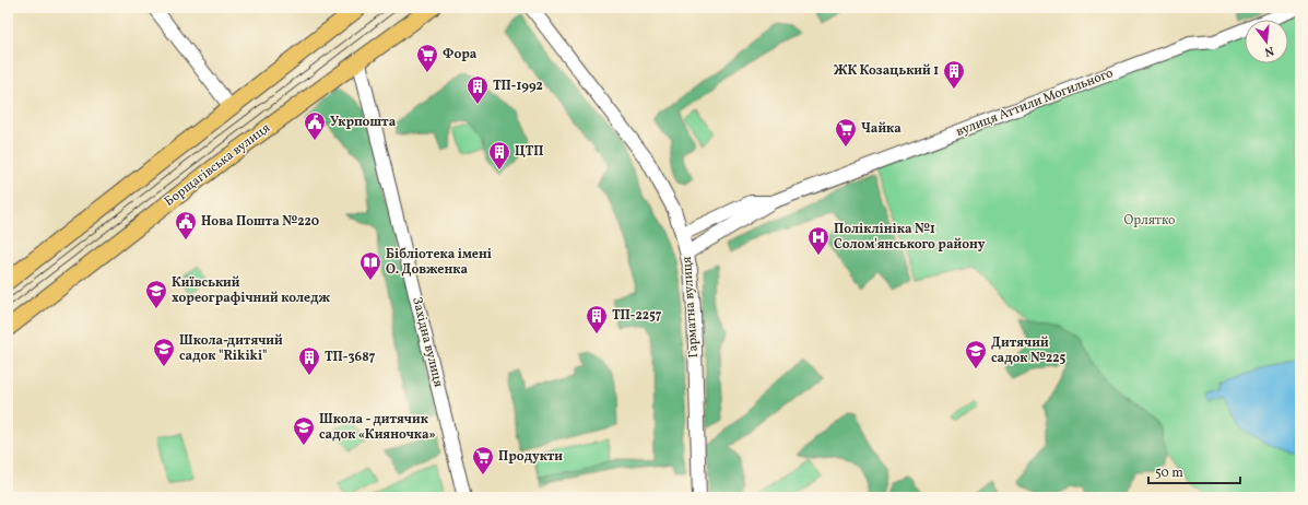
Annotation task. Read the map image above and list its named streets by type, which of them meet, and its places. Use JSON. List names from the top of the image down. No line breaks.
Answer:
{"streets":{"main road":["Борщагівська вулиця"],"street":["вулиця Аттили Могильного","Гарматна вулиця","Західна вулиця"]},"crossings":[["вулиця Аттили Могильного","Гарматна вулиця"],["Борщагівська вулиця","Західна вулиця"]],"parks":["Орлятко"],"places":{"supermarket":["Фора","Чайка","Продукти"],"building":["ЖК Козацький 1","ТП-1992","ЦТП","ТП-2257","ТП-3687"],"public building":["Укрпошта","Нова Пошта №220"],"hospital":["Поліклініка №1 Солом'янського району"],"library":["Бібліотека імені О. Довженка"],"school or university":["Київський хореографічний коледж","Школа-дитячий садок \"Rikiki\"","Дитячий садок №225","Школа - дитячик садок «Кияночка»"]},"scale_bar":"50 m","north":"bottom"}
